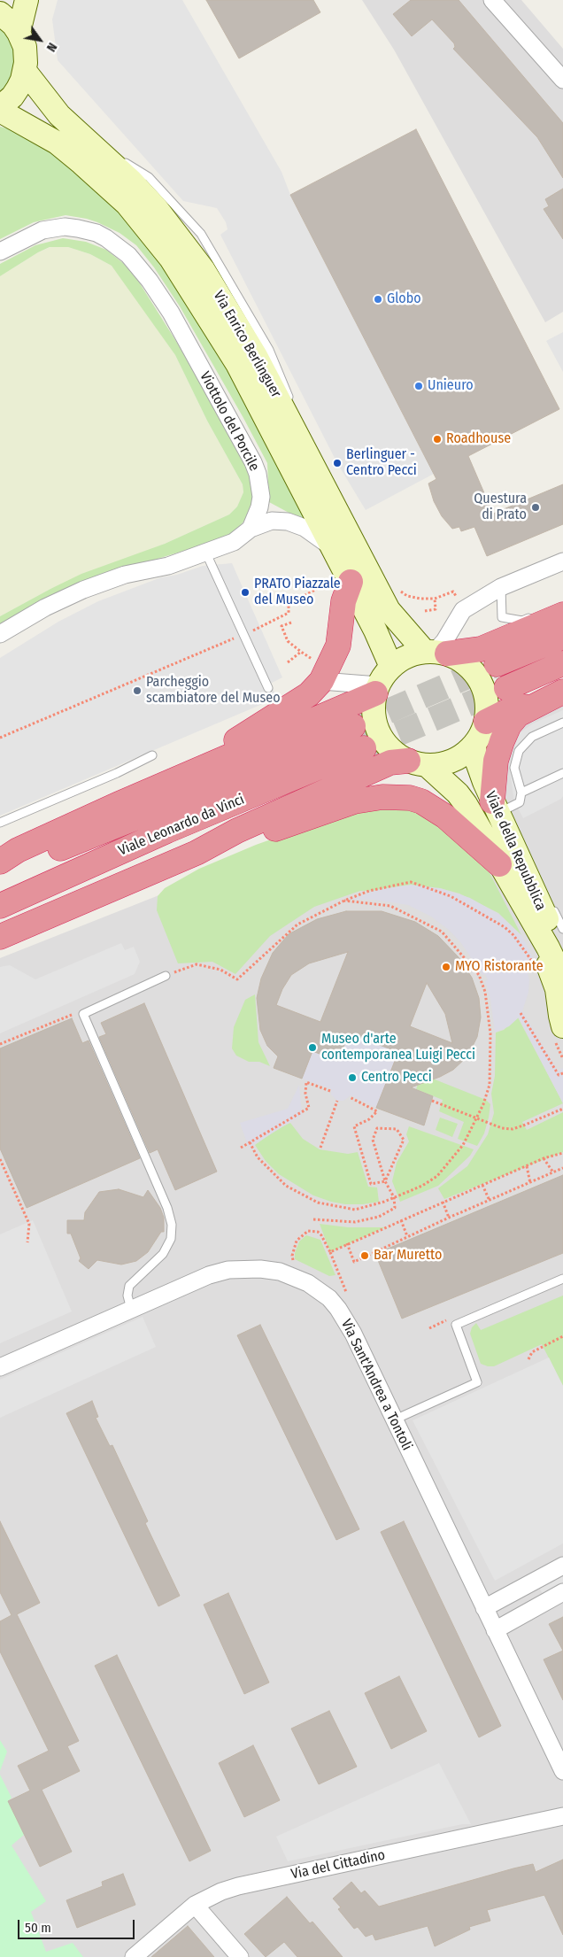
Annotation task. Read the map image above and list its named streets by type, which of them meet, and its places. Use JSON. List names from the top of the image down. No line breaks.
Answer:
{"streets":{"highway":["Viale Leonardo da Vinci"],"main road":["Via Enrico Berlinguer","Viale della Repubblica"],"street":["Viottolo del Porcile","Via Sant'Andrea a Tontoli","Via del Cittadino"]},"crossings":[["Via Enrico Berlinguer","Viale della Repubblica"]],"places":["Globo","Unieuro","Roadhouse","Berlinguer - Centro Pecci","Questura di Prato","PRATO Piazzale del Museo","Parcheggio scambiatore del Museo","MYO Ristorante","Museo d'arte contemporanea Luigi Pecci","Centro Pecci","Bar Muretto"],"scale_bar":"50 m","north":"bottom right"}
